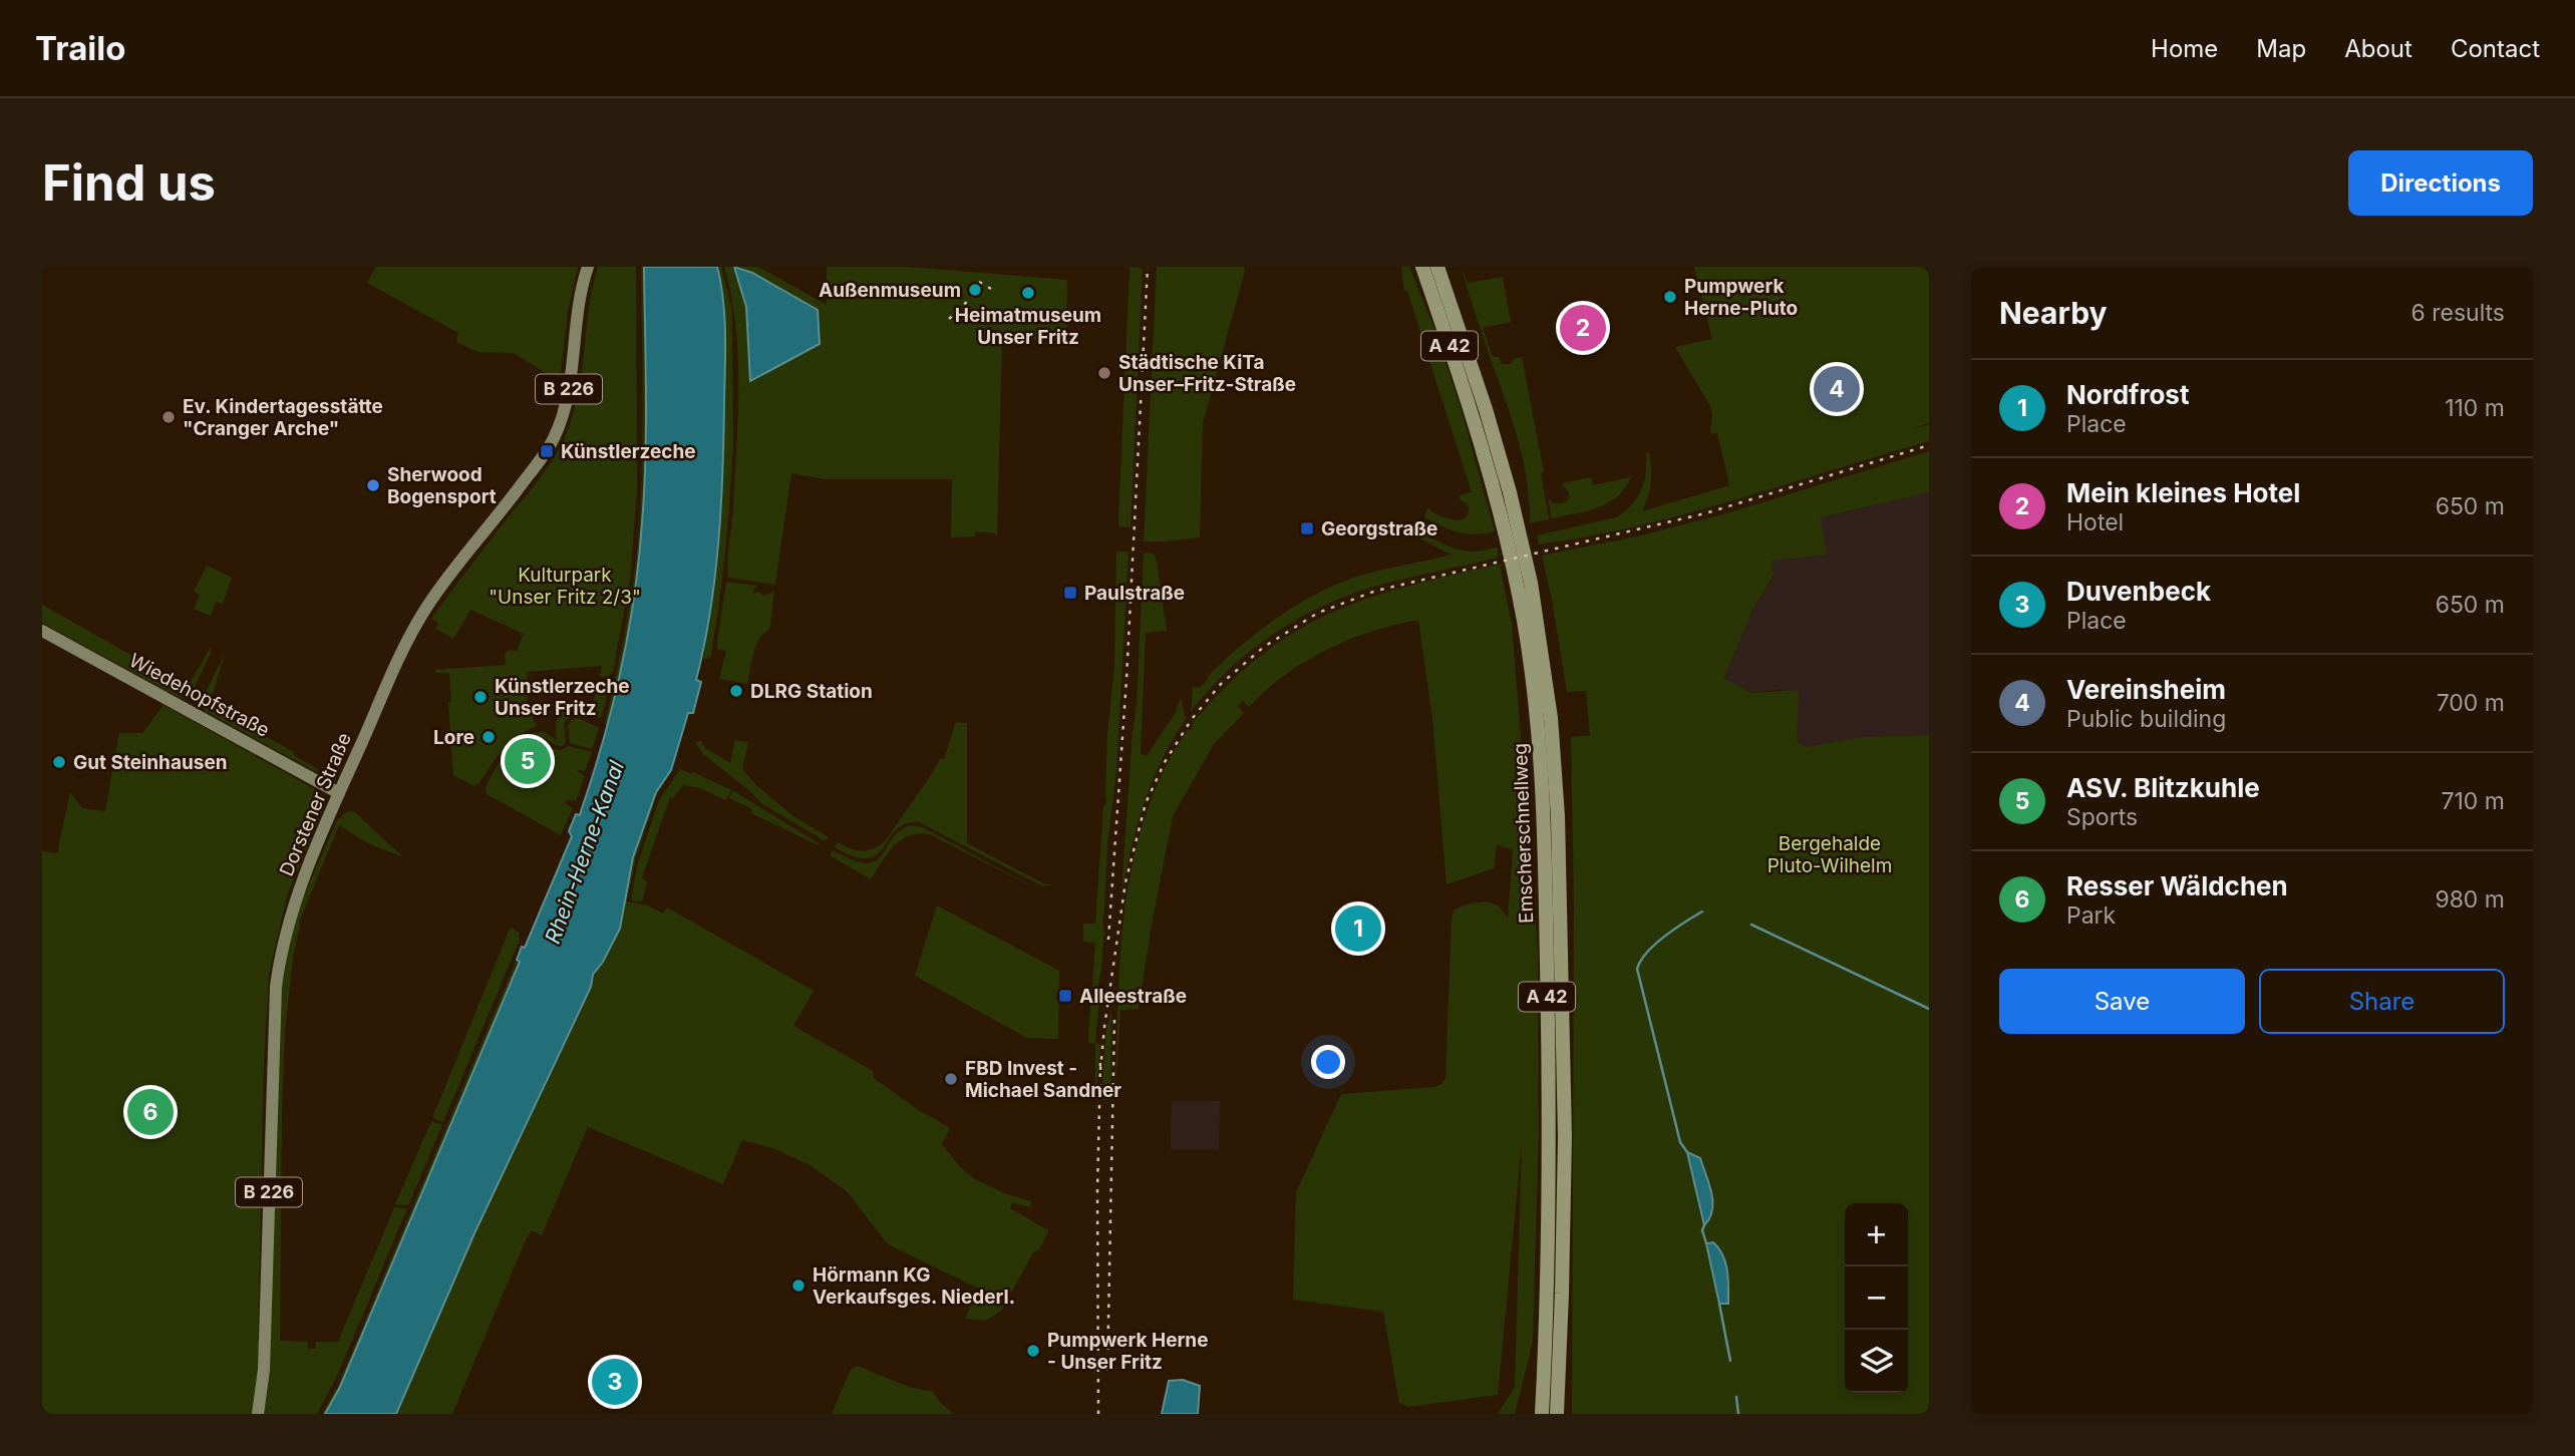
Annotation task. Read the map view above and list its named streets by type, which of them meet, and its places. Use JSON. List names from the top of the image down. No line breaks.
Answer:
{"streets":{"highway":["A 42","Emscherschnellweg"],"main road":["B 226","Wiedehopfstraße","Dorstener Straße"]},"crossings":[["Wiedehopfstraße","Dorstener Straße"]],"water":["Rhein-Herne-Kanal"],"parks":["Kulturpark \"Unser Fritz 2/3\"","Bergehalde Pluto-Wilhelm"],"places":{"other":["Außenmuseum","Heimatmuseum Unser Fritz","Pumpwerk Herne-Pluto","Städtische KiTa Unser–Fritz-Straße","Ev. Kindertagesstätte \"Cranger Arche\"","Sherwood Bogensport","DLRG Station","Künstlerzeche Unser Fritz","Lore","Gut Steinhausen","FBD Invest - Michael Sandner","Hörmann KG Verkaufsges. Niederl.","Pumpwerk Herne - Unser Fritz"],"transit":["Künstlerzeche","Georgstraße","Paulstraße","Alleestraße"]},"page":{"header":"Trailo","nav":["Home","Map","About","Contact"],"buttons":["Directions",["Save","Share"]],"title":"Find us","heading":["Nearby","6 results"],"pins":["2","4","5","1","6","3"],"list":[{"mark":"1","name":"Nordfrost","note":"Place","value":"110 m"},{"mark":"2","name":"Mein kleines Hotel","note":"Hotel","value":"650 m"},{"mark":"3","name":"Duvenbeck","note":"Place","value":"650 m"},{"mark":"4","name":"Vereinsheim","note":"Public building","value":"700 m"},{"mark":"5","name":"ASV. Blitzkuhle","note":"Sports","value":"710 m"},{"mark":"6","name":"Resser Wäldchen","note":"Park","value":"980 m"}],"map_buttons":["+","−"]}}
